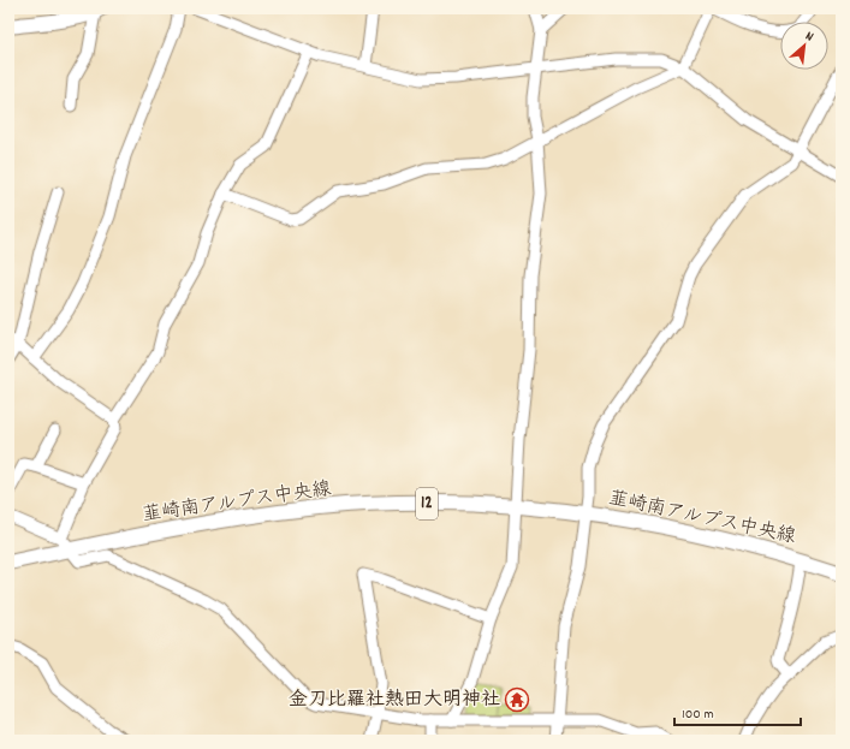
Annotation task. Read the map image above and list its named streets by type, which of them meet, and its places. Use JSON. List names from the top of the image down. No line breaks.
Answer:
{"streets":{"main road":["韮崎南アルプス中央線","12"]},"places":{"temple":["金刀比羅社熱田大明神社"]},"scale_bar":"100 m","north":"top right"}
